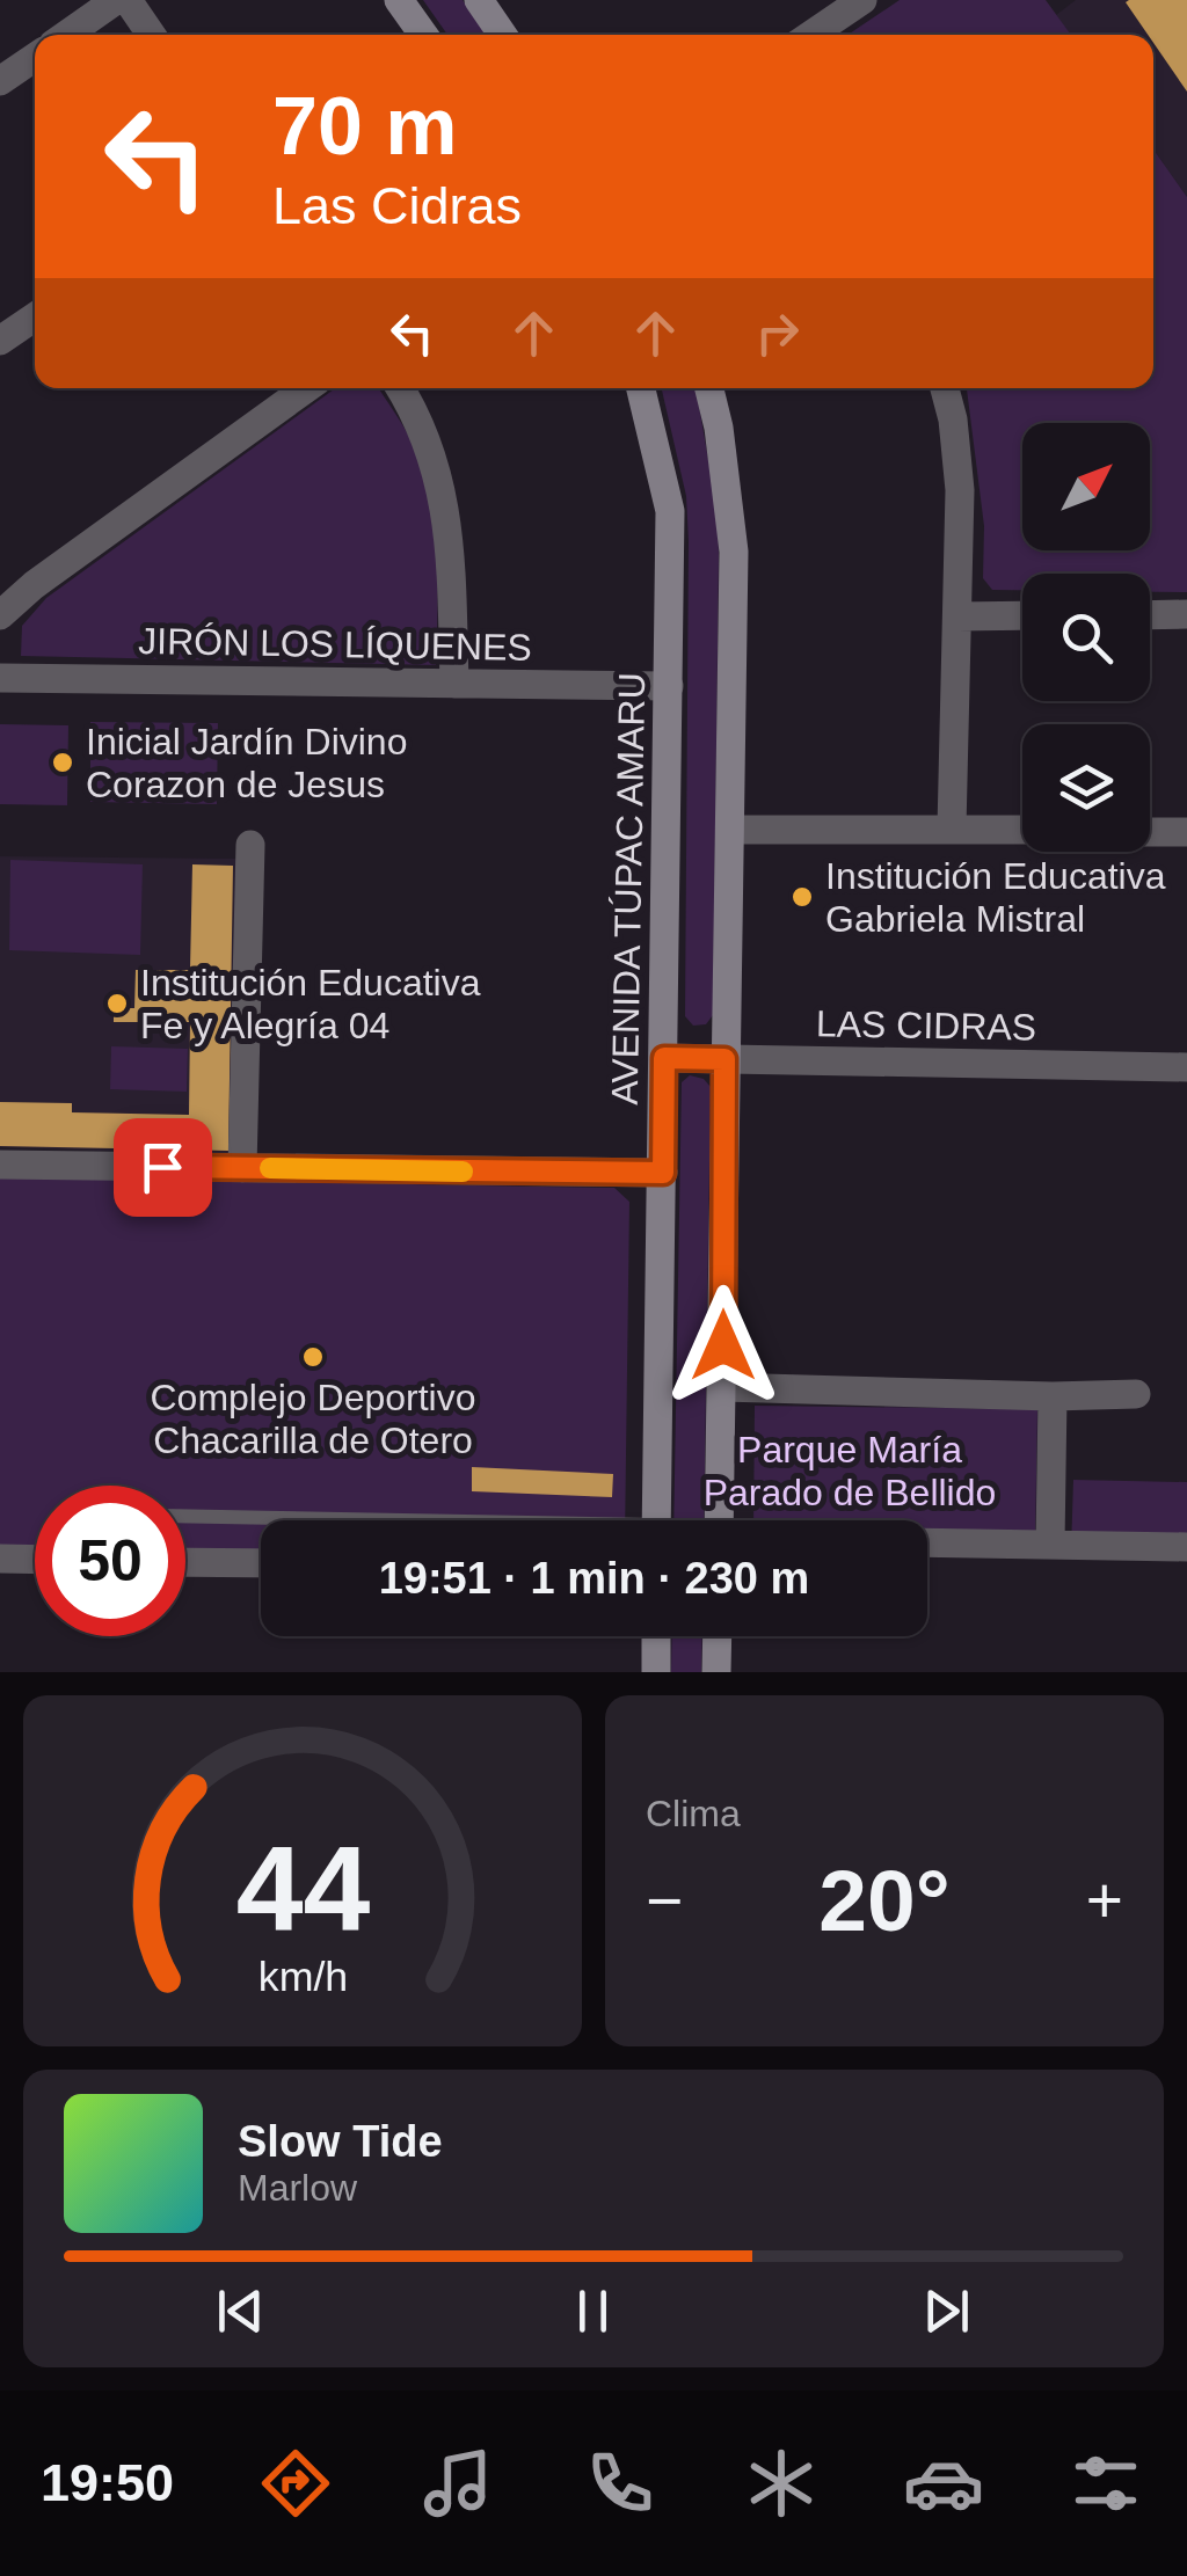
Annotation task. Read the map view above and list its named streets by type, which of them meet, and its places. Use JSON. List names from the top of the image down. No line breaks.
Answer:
{"streets":{"main road":["AVENIDA TÚPAC AMARU"],"street":["JIRÓN LOS LÍQUENES","LAS CIDRAS"]},"crossings":[["JIRÓN LOS LÍQUENES","AVENIDA TÚPAC AMARU"],["AVENIDA TÚPAC AMARU","LAS CIDRAS"]],"parks":["Parque María Parado de Bellido"],"places":["Inicial Jardín Divino Corazon de Jesus","Institución Educativa Gabriela Mistral","Institución Educativa Fe y Alegría 04","Complejo Deportivo Chacarilla de Otero"],"north":"top right","page":{"turn":["70 m","Las Cidras"],"limit":"50","trip":"19:51 · 1 min · 230 m","tile":"Clima","heat":["−","20°","+"],"song":["Slow Tide","Marlow"],"tabs":"19:50","gauge":["44","km/h"]}}
